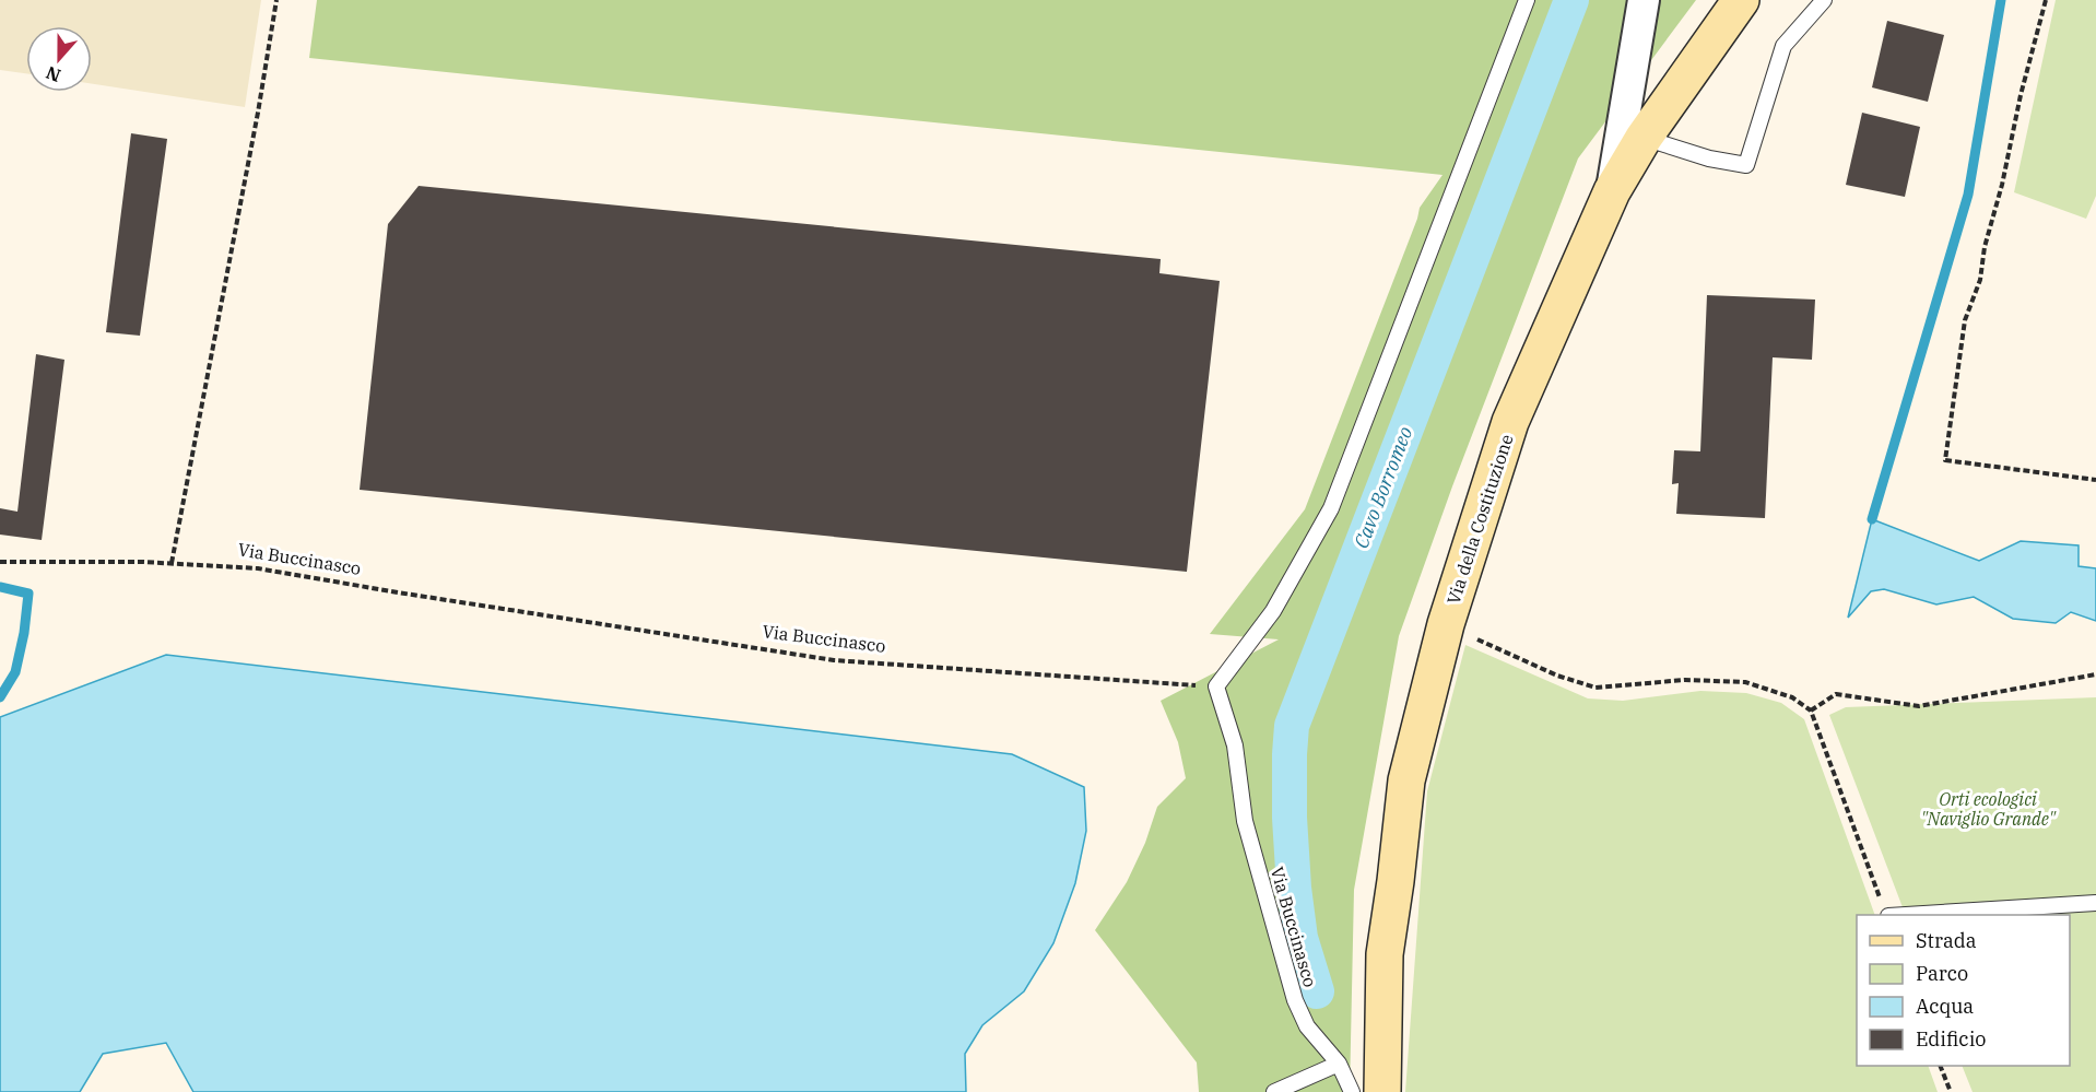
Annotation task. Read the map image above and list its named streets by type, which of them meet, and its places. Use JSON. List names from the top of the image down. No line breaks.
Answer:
{"streets":{"main road":["Via della Costituzione"],"lane":["Via Buccinasco"]},"water":["Cavo Borromeo"],"parks":["Orti ecologici \"Naviglio Grande\""],"legend":["Strada","Parco","Acqua","Edificio"],"north":"bottom"}
